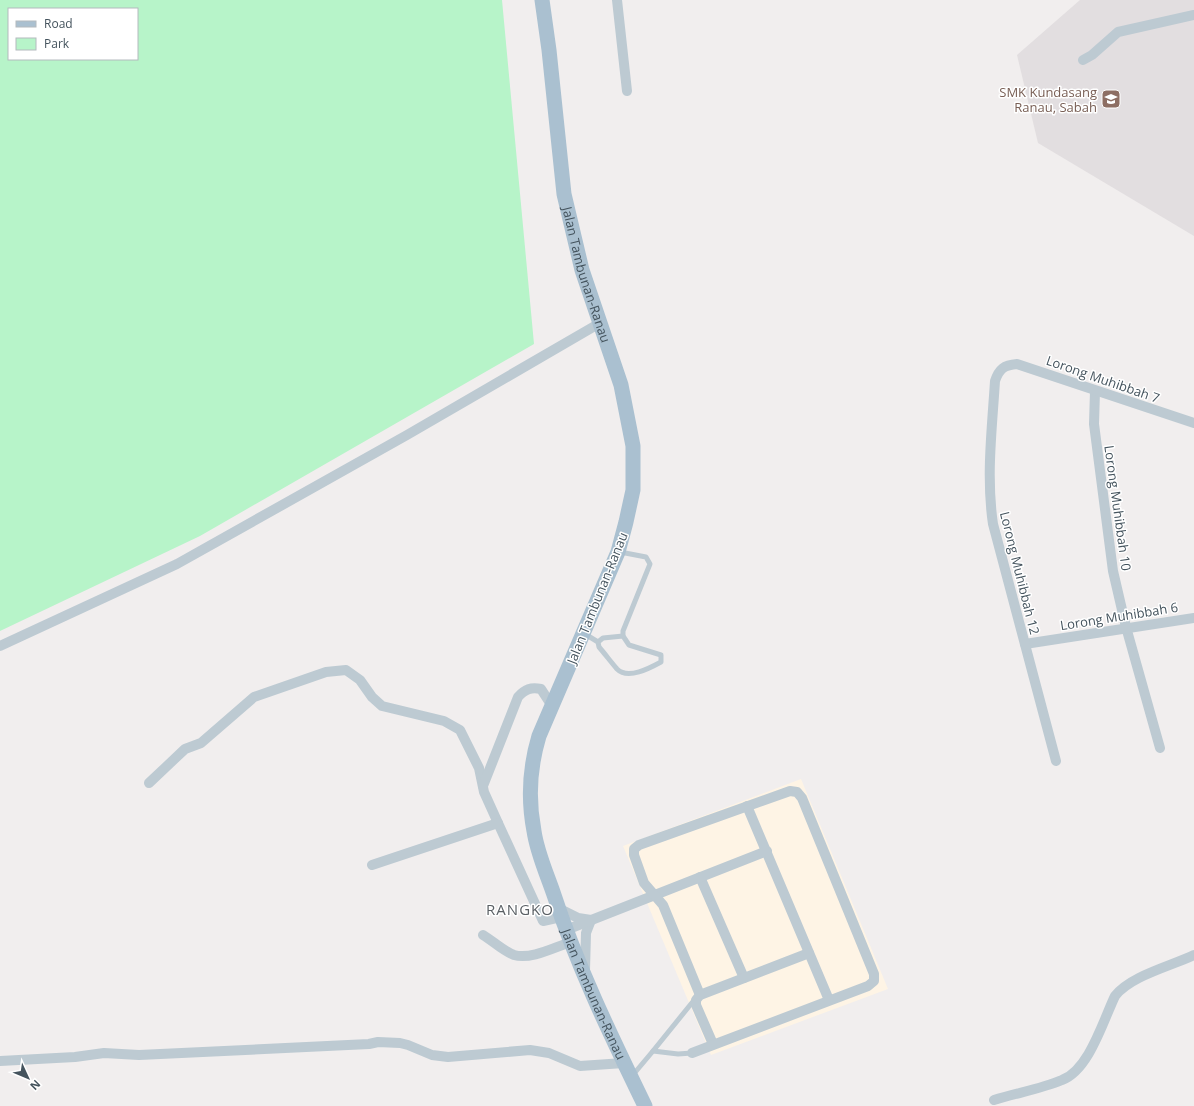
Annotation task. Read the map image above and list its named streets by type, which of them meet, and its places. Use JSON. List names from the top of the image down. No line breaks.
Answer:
{"streets":{"main road":["Jalan Tambunan-Ranau"],"street":["Lorong Muhibbah 7","Lorong Muhibbah 10","Lorong Muhibbah 12","Lorong Muhibbah 6"]},"crossings":[["Lorong Muhibbah 7","Lorong Muhibbah 10"],["Lorong Muhibbah 7","Lorong Muhibbah 12"],["Lorong Muhibbah 10","Lorong Muhibbah 6"],["Lorong Muhibbah 12","Lorong Muhibbah 6"]],"districts":["RANGKO"],"places":{"school or university":["SMK Kundasang Ranau, Sabah"]},"legend":["Road","Park"],"north":"bottom right"}
